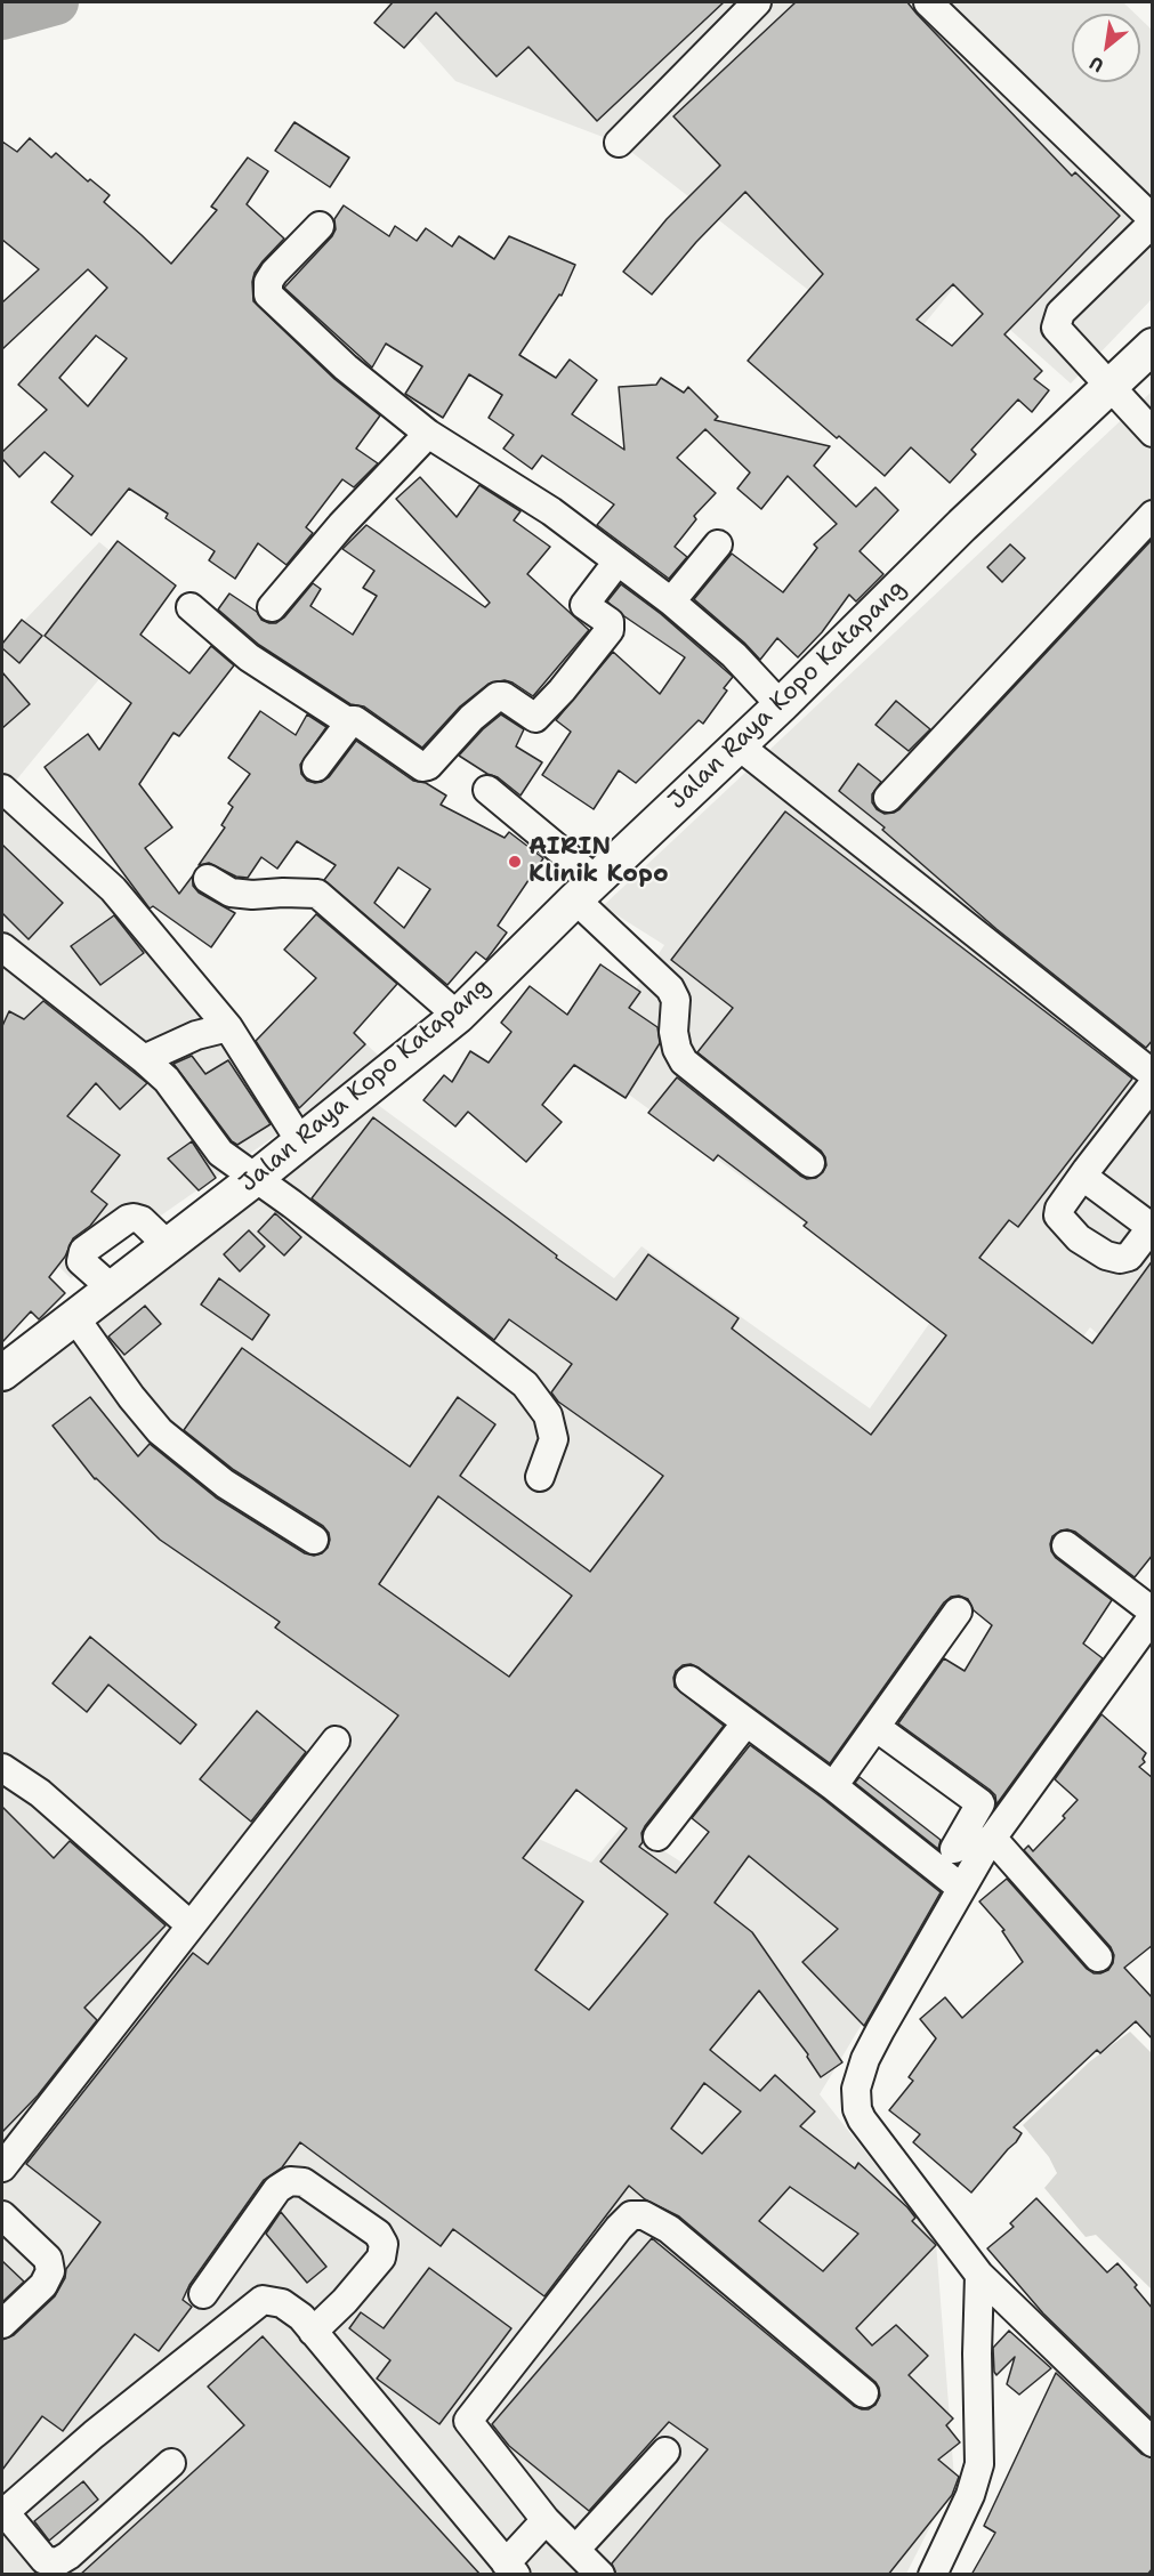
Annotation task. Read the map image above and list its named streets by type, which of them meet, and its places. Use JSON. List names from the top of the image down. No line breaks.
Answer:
{"streets":{"main road":["Jalan Raya Kopo Katapang"]},"places":["AIRIN Klinik Kopo"],"north":"bottom left"}
